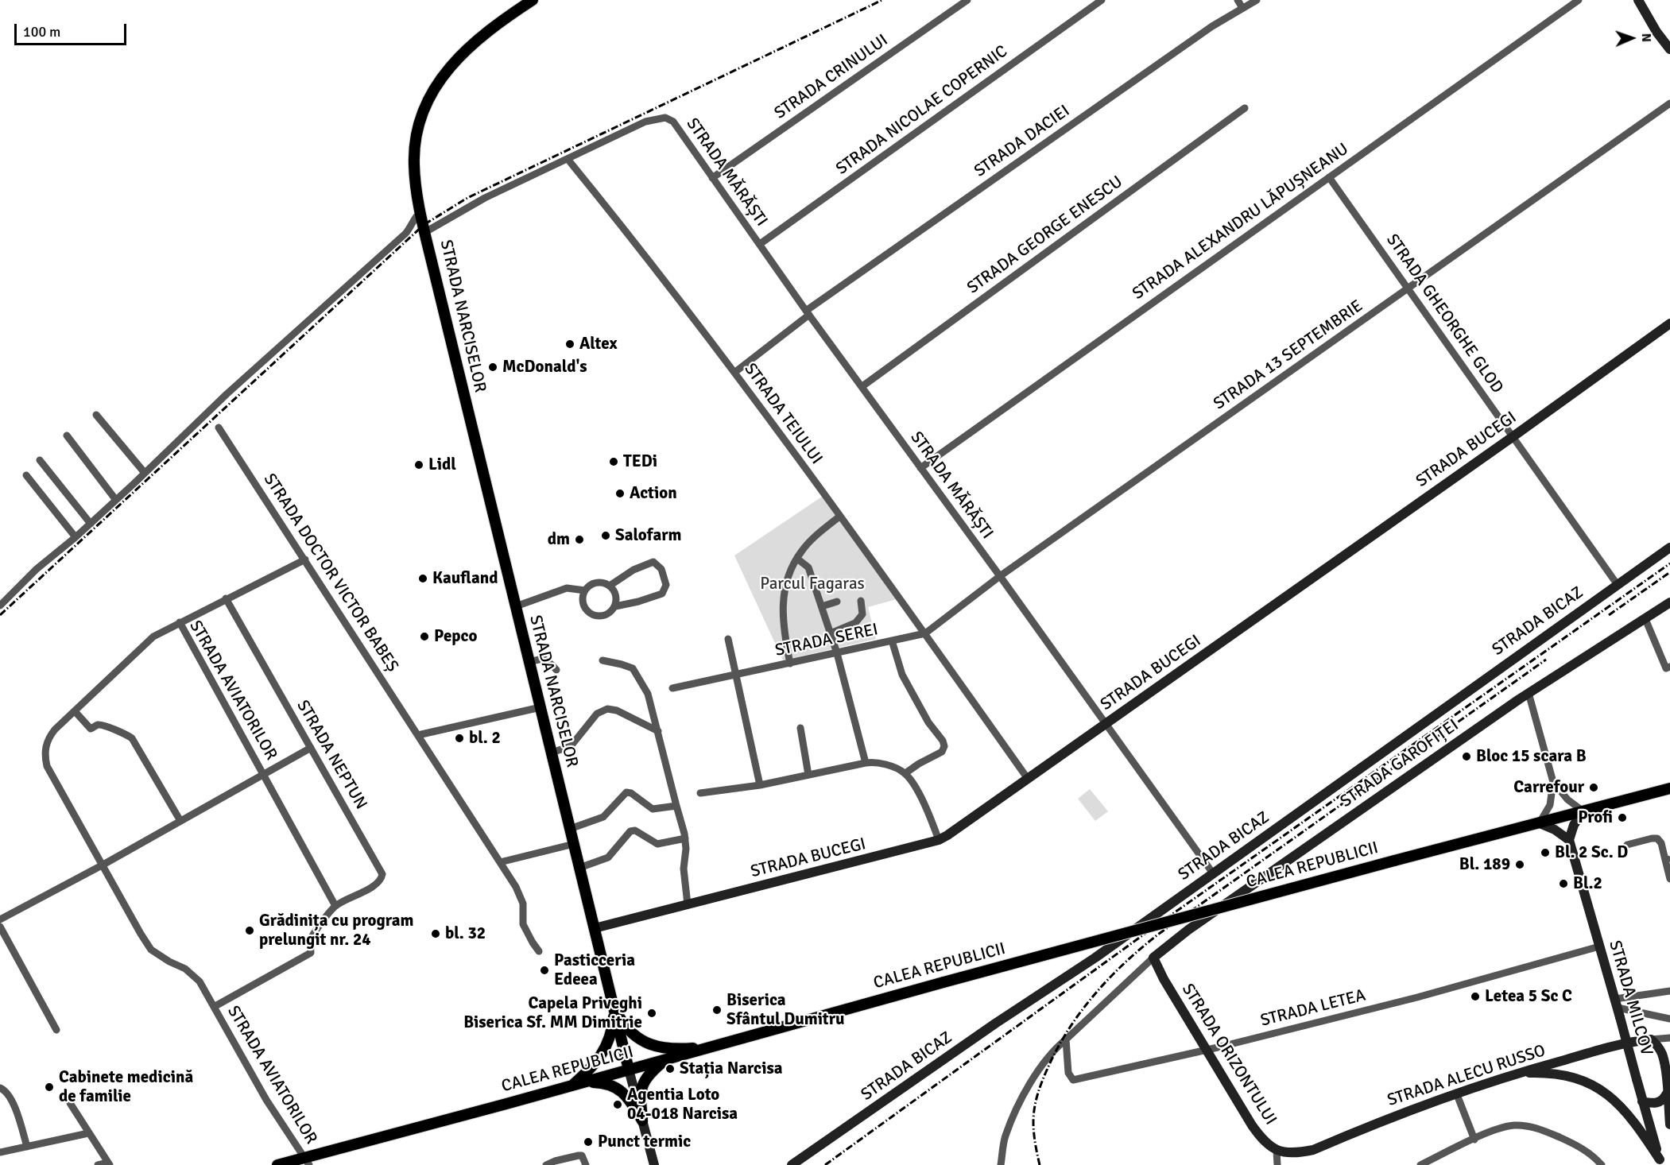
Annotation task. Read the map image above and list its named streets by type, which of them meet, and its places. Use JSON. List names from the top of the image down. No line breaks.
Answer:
{"streets":{"main road":["STRADA NARCISELOR","CALEA REPUBLICII"],"street":["STRADA CRINULUI","STRADA NICOLAE COPERNIC","STRADA DACIEI","STRADA MĂRĂȘTI","STRADA ALEXANDRU LĂPUȘNEANU","STRADA GEORGE ENESCU","STRADA GHEORGHE GLOD","STRADA 13 SEPTEMBRIE","STRADA TEIULUI","STRADA BUCEGI","STRADA DOCTOR VICTOR BABEȘ","STRADA BICAZ","STRADA SEREI","STRADA AVIATORILOR","STRADA NEPTUN","STRADA GAROFIȚEI","STRADA MILCOV","STRADA LETEA","STRADA ORIZONTULUI","STRADA ALECU RUSSO"]},"crossings":[["STRADA CRINULUI","STRADA MĂRĂȘTI"],["STRADA NICOLAE COPERNIC","STRADA MĂRĂȘTI"],["STRADA DACIEI","STRADA MĂRĂȘTI"],["STRADA DACIEI","STRADA TEIULUI"],["STRADA MĂRĂȘTI","STRADA ALEXANDRU LĂPUȘNEANU"],["STRADA MĂRĂȘTI","STRADA GEORGE ENESCU"],["STRADA MĂRĂȘTI","STRADA 13 SEPTEMBRIE"],["STRADA MĂRĂȘTI","STRADA TEIULUI"],["STRADA MĂRĂȘTI","STRADA BUCEGI"],["STRADA MĂRĂȘTI","STRADA BICAZ"],["STRADA ALEXANDRU LĂPUȘNEANU","STRADA GHEORGHE GLOD"],["STRADA GHEORGHE GLOD","STRADA 13 SEPTEMBRIE"],["STRADA GHEORGHE GLOD","STRADA BUCEGI"],["STRADA GHEORGHE GLOD","STRADA BICAZ"],["STRADA NARCISELOR","STRADA BUCEGI"],["STRADA NARCISELOR","CALEA REPUBLICII"],["STRADA 13 SEPTEMBRIE","STRADA TEIULUI"],["STRADA 13 SEPTEMBRIE","STRADA SEREI"],["STRADA TEIULUI","STRADA BUCEGI"],["STRADA TEIULUI","STRADA SEREI"],["STRADA AVIATORILOR","STRADA NEPTUN"],["STRADA AVIATORILOR","CALEA REPUBLICII"],["STRADA GAROFIȚEI","STRADA ORIZONTULUI"],["STRADA MILCOV","STRADA LETEA"],["STRADA LETEA","STRADA ORIZONTULUI"],["STRADA ORIZONTULUI","STRADA ALECU RUSSO"]],"parks":["Parcul Fagaras"],"places":["Altex","McDonald's","TEDi","Lidl","Action","Salofarm","dm","Kaufland","Pepco","bl. 2","Bloc 15 scara B","Carrefour","Profi","Bl. 2 Sc. D","Bl. 189","Bl.2","Grădinița cu program prelungit nr. 24","bl. 32","Pasticceria Edeea","Letea 5 Sc C","Biserica Sfântul Dumitru","Capela Priveghi Biserica Sf. MM Dimitrie","Stația Narcisa","Cabinete medicină de familie","Agentia Loto 04-018 Narcisa","Punct termic"],"scale_bar":"100 m","north":"right"}
